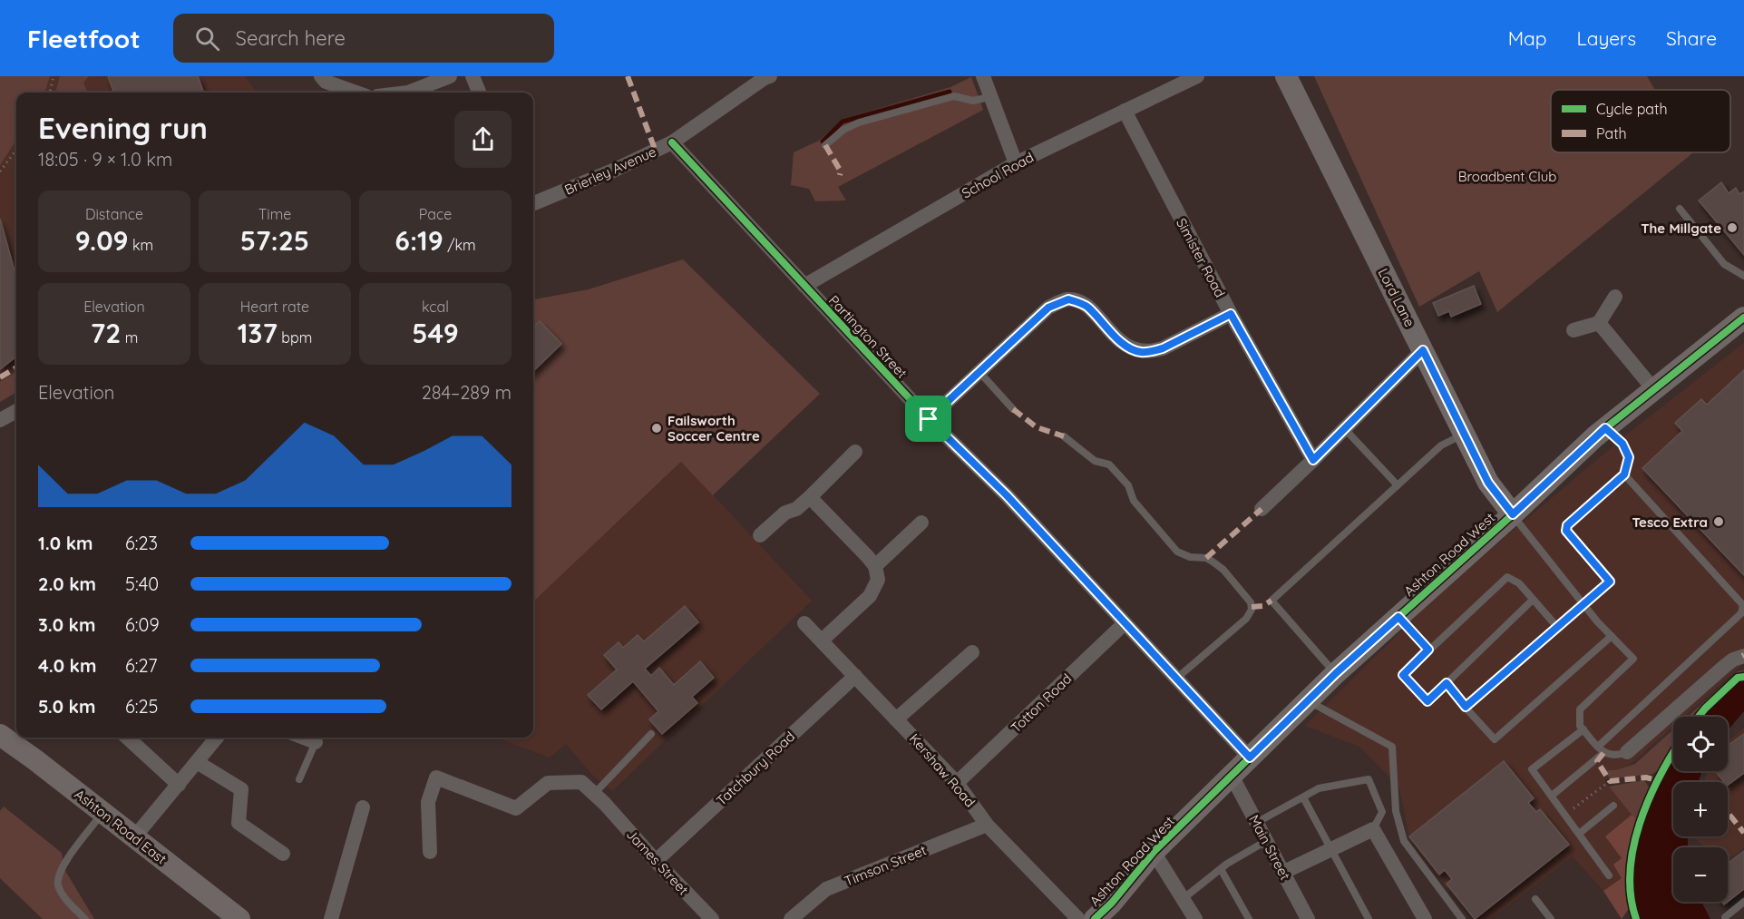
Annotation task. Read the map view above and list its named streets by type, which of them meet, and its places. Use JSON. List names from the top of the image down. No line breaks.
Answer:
{"streets":{"street":["Brierley Avenue","School Road","Simister Road","Lord Lane","Partington Street","Ashton Road West","Totton Road","Tatchbury Road","Kershaw Road","Ashton Road East","Main Street","James Street","Timson Street"]},"crossings":[["Brierley Avenue","Partington Street"],["School Road","Simister Road"],["School Road","Partington Street"],["Lord Lane","Ashton Road West"],["Partington Street","Ashton Road West"],["Partington Street","Totton Road"],["Ashton Road West","Main Street"],["Totton Road","Kershaw Road"],["Tatchbury Road","Kershaw Road"],["Tatchbury Road","James Street"],["Kershaw Road","Timson Street"]],"parks":["Broadbent Club"],"places":["The Millgate","Failsworth Soccer Centre","Tesco Extra"],"legend":["Cycle path","Path"],"page":{"header":"Fleetfoot","search":"Search here","nav":["Map","Layers","Share"],"heading":["Evening run","18:05 · 9 × 1.0 km"],"stats":[["Distance","9.09 km"],["Time","57:25"],["Pace","6:19 /km"],["Elevation","72 m"],["Heart rate","137 bpm"],["kcal","549"]],"chart":["Elevation","284–289 m"],"list":[{"name":"1.0 km","note":"6:23"},{"name":"2.0 km","note":"5:40"},{"name":"3.0 km","note":"6:09"},{"name":"4.0 km","note":"6:27"},{"name":"5.0 km","note":"6:25"}],"map_buttons":["+","−"]}}
